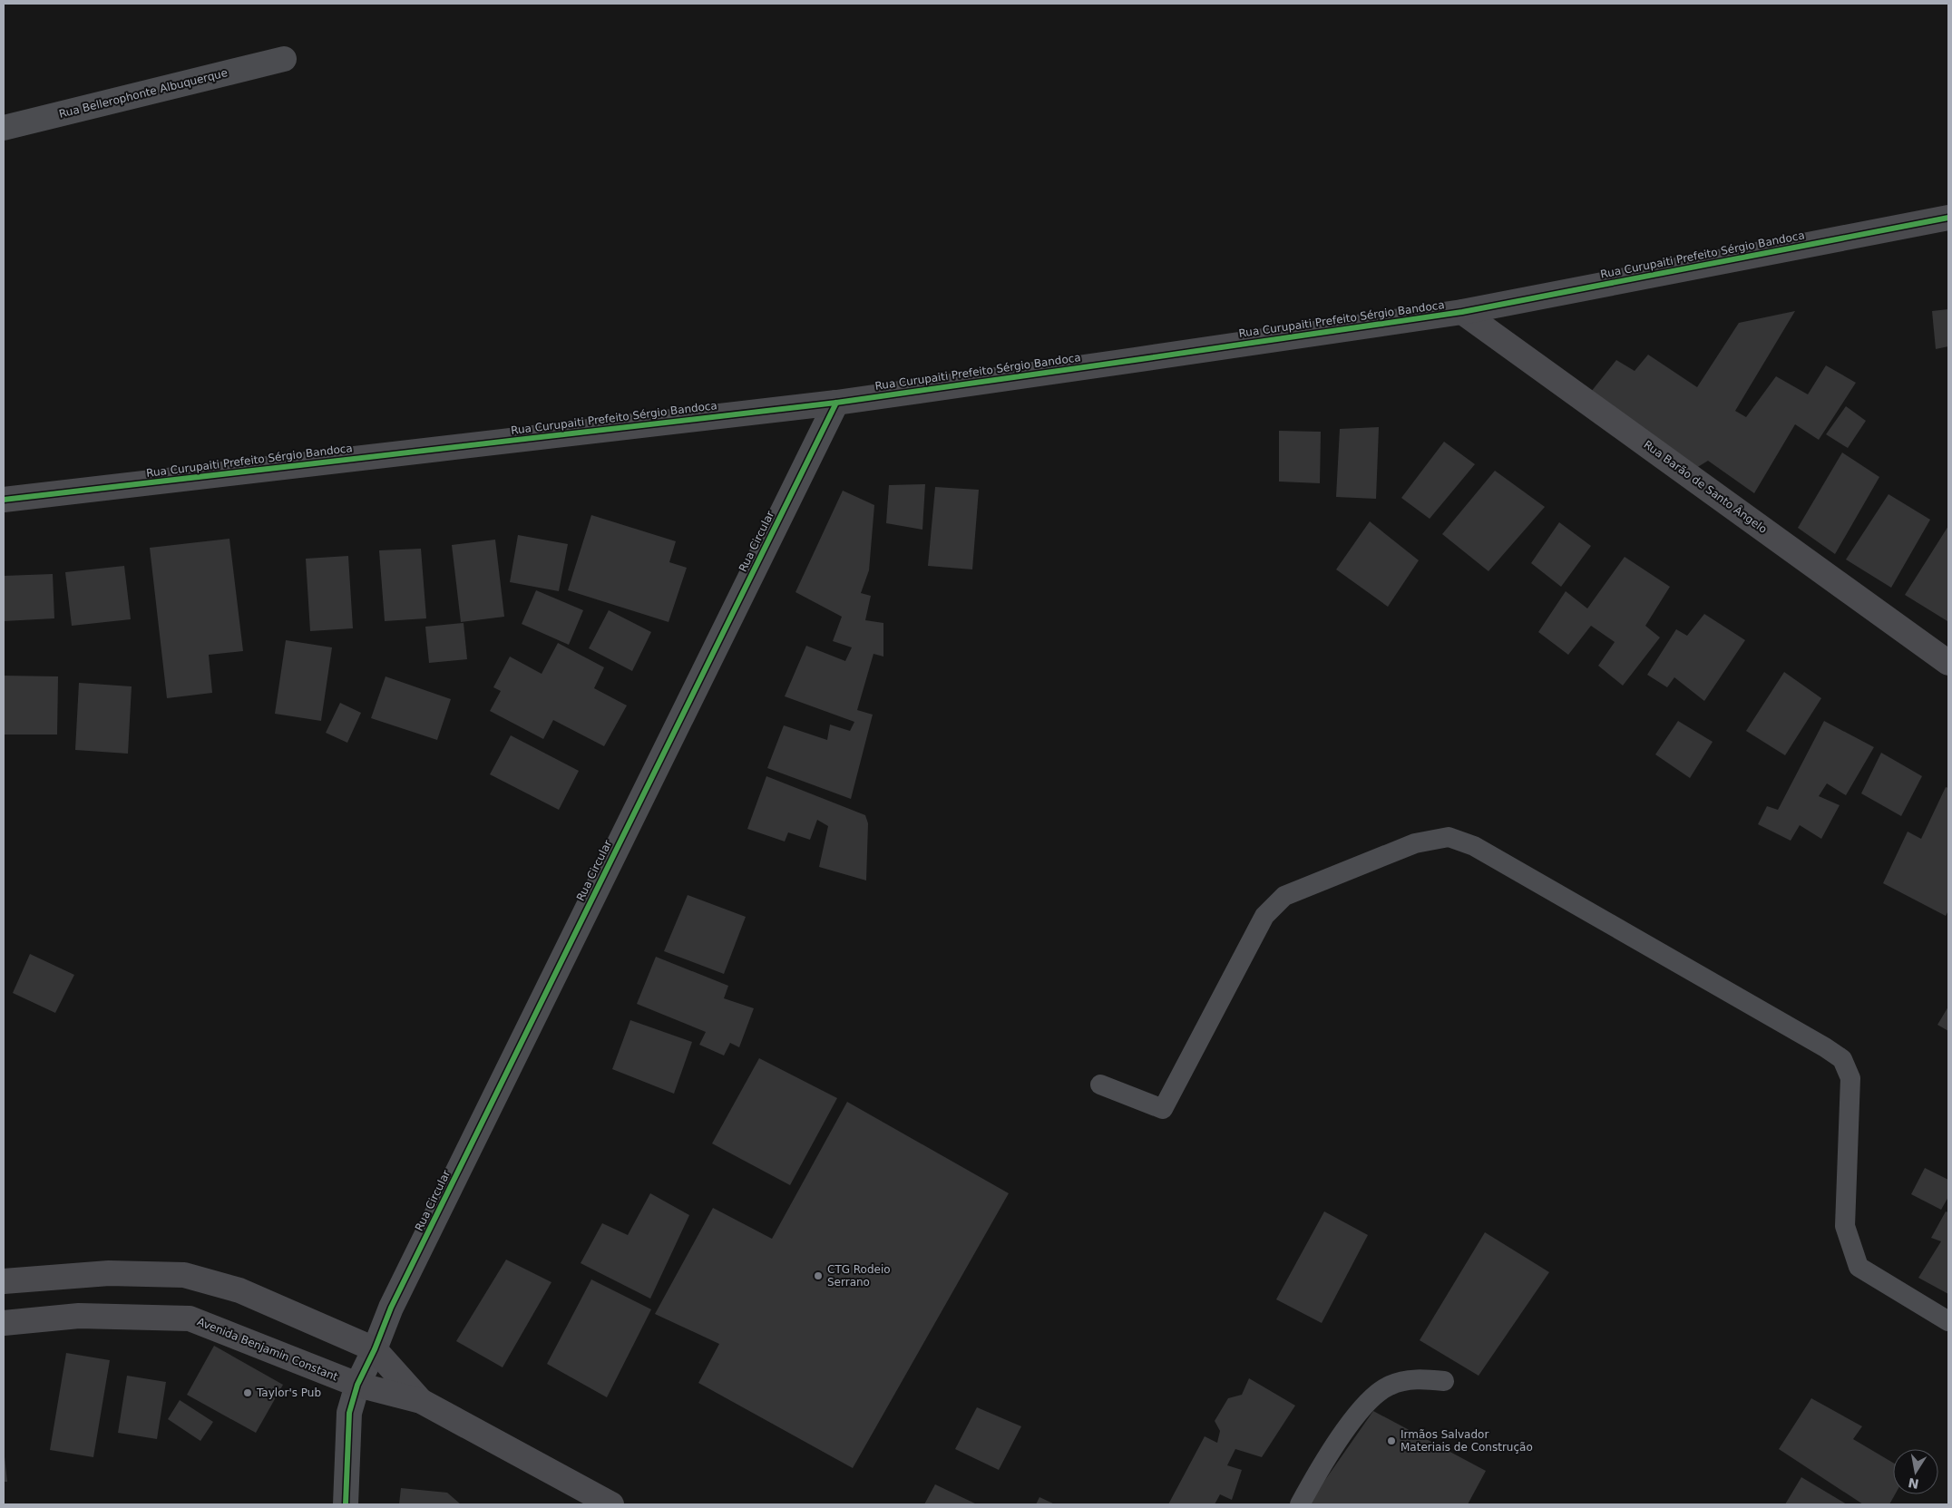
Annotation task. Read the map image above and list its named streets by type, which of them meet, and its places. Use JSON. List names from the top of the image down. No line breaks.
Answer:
{"streets":{"street":["Rua Bellerophonte Albuquerque","Rua Curupaiti Prefeito Sérgio Bandoca","Rua Barão de Santo Ângelo","Rua Circular","Avenida Benjamin Constant"]},"crossings":[["Rua Curupaiti Prefeito Sérgio Bandoca","Rua Barão de Santo Ângelo"],["Rua Curupaiti Prefeito Sérgio Bandoca","Rua Circular"],["Rua Circular","Avenida Benjamin Constant"]],"places":["CTG Rodeio Serrano","Taylor's Pub","Irmãos Salvador Materiais de Construção"],"north":"bottom"}
